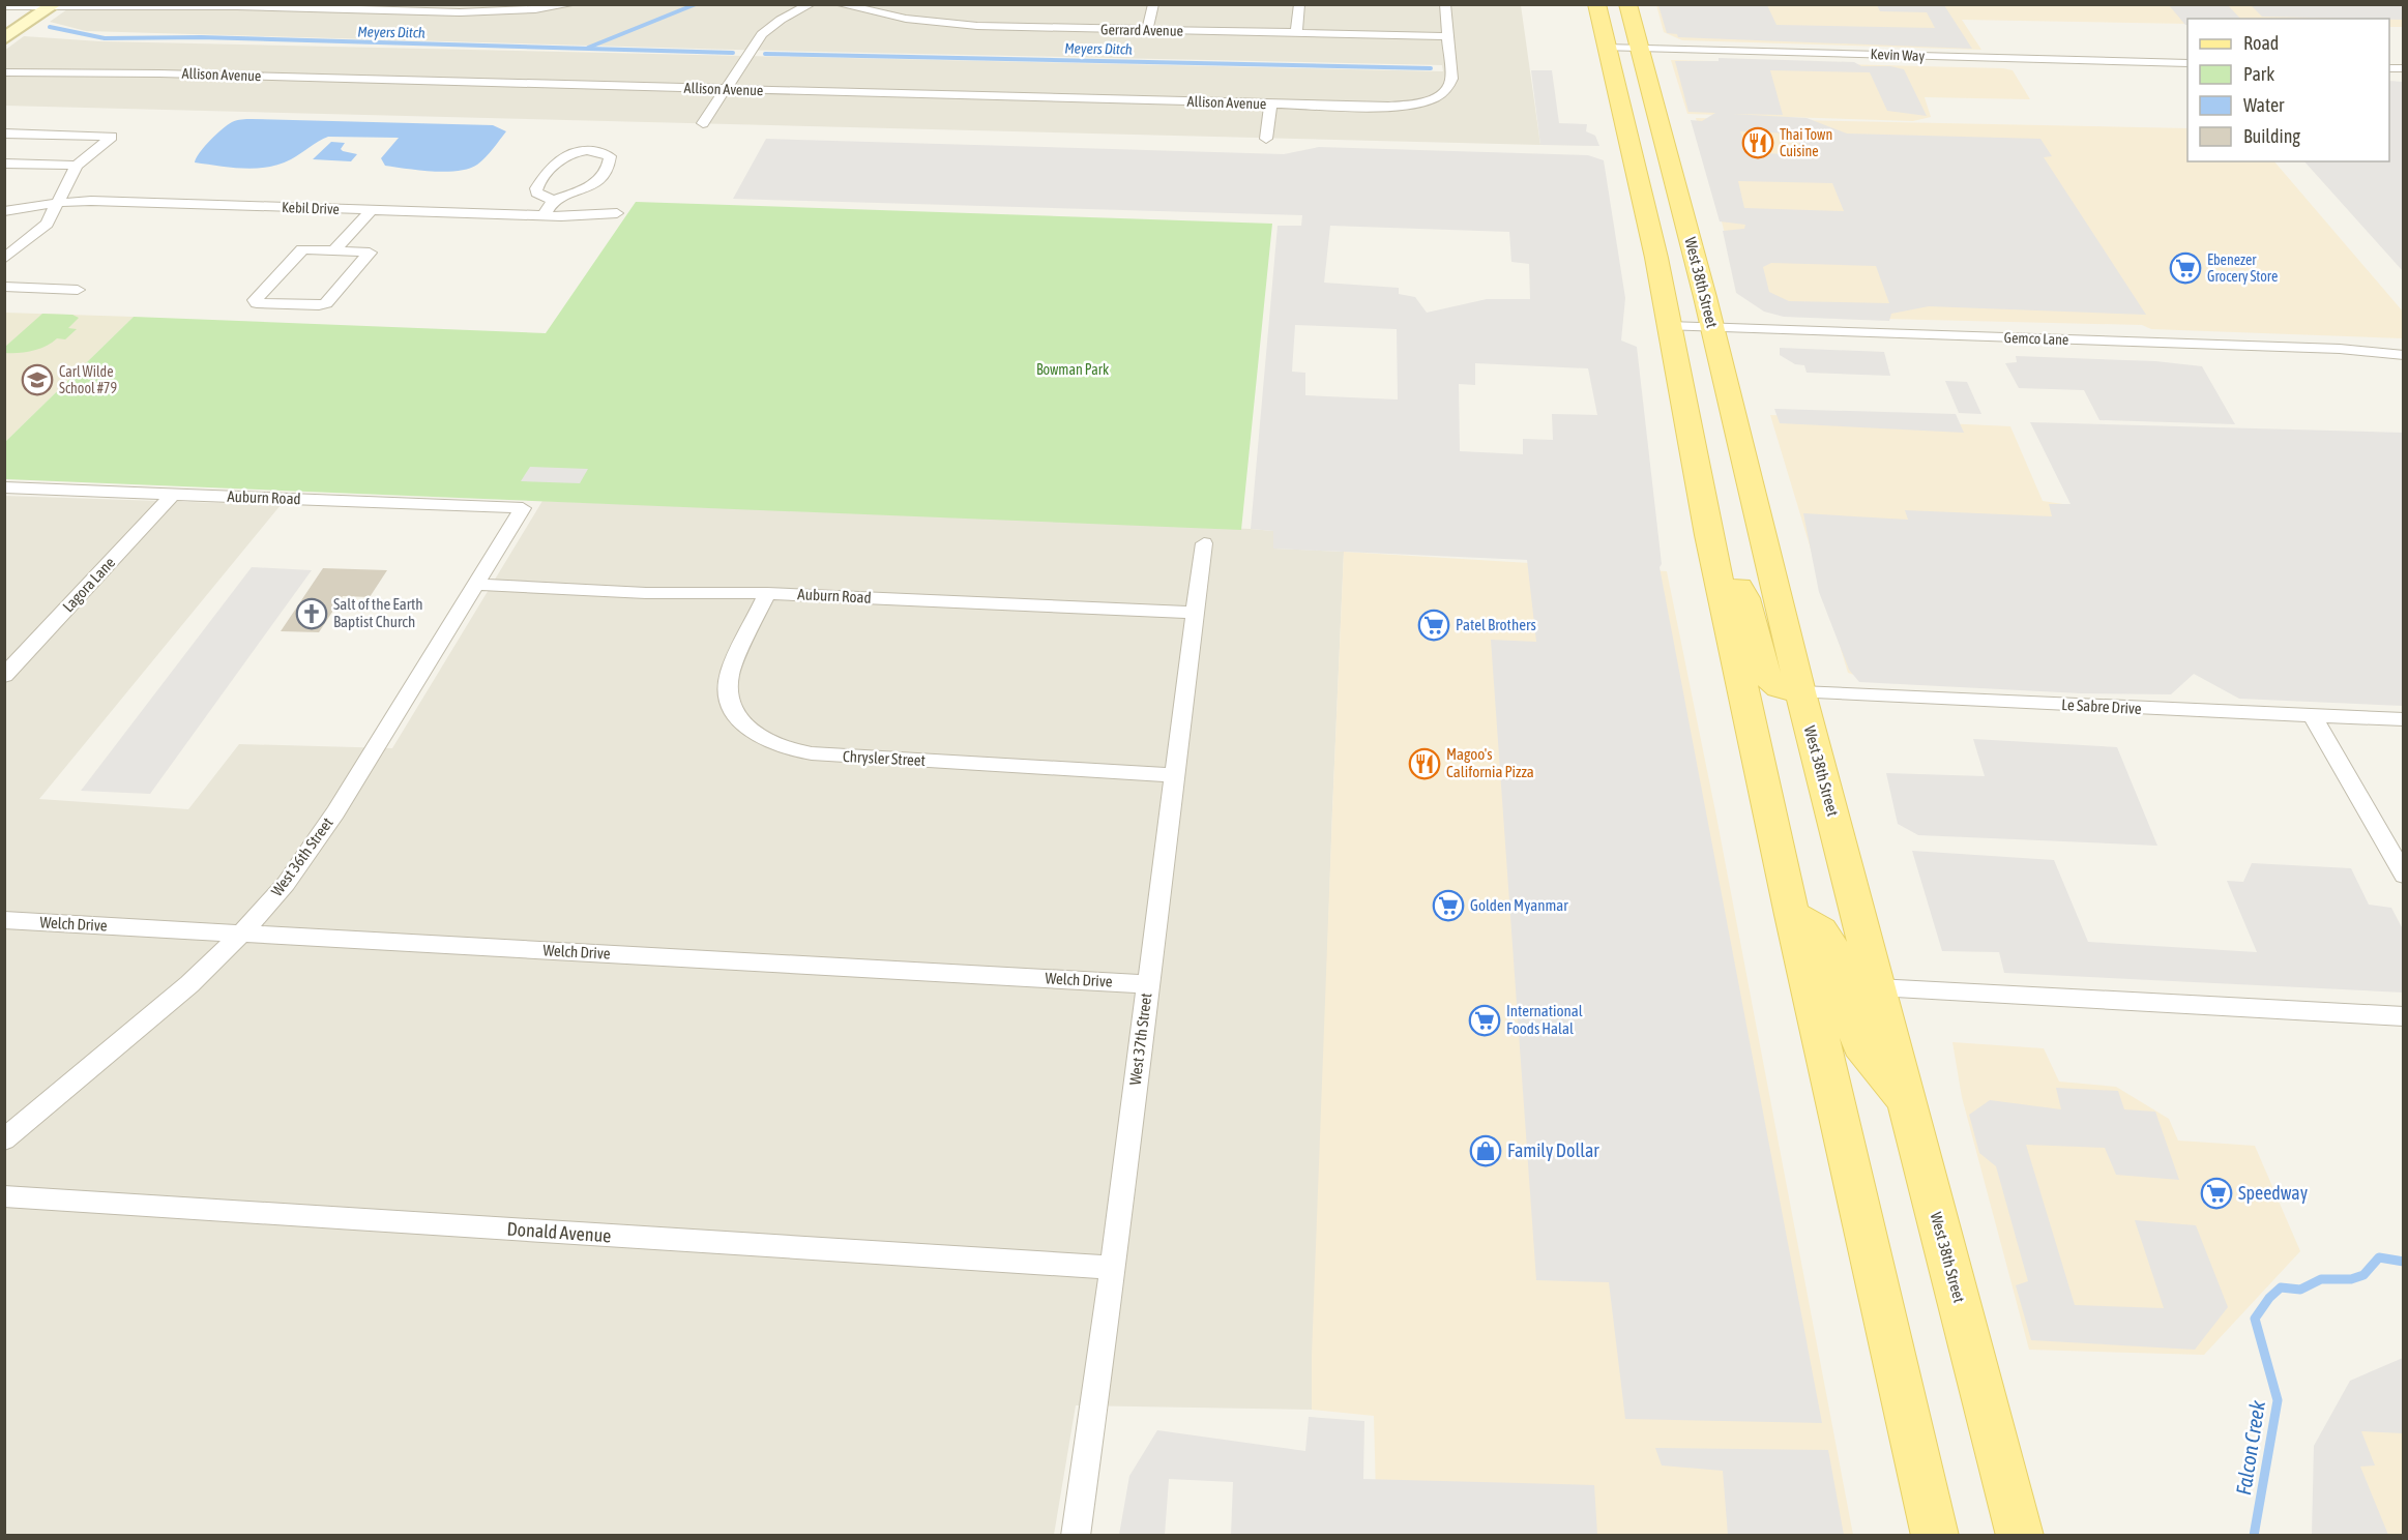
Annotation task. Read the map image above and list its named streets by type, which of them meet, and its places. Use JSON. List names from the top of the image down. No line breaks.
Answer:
{"streets":{"main road":["West 38th Street"],"street":["Gerrard Avenue","Kevin Way","Allison Avenue","Kebil Drive","Gemco Lane","Auburn Road","Lagora Lane","Le Sabre Drive","Chrysler Street","West 36th Street","Welch Drive","West 37th Street","Donald Avenue"]},"crossings":[["Gerrard Avenue","Allison Avenue"],["Kevin Way","West 38th Street"],["West 38th Street","Gemco Lane"],["West 38th Street","Le Sabre Drive"],["Auburn Road","Lagora Lane"],["Auburn Road","Chrysler Street"],["Auburn Road","West 36th Street"],["Auburn Road","West 37th Street"],["Chrysler Street","West 37th Street"],["West 36th Street","Welch Drive"],["Welch Drive","West 37th Street"],["West 37th Street","Donald Avenue"]],"water":["Meyers Ditch","Falcon Creek"],"parks":["Bowman Park"],"places":{"restaurant":["Thai Town Cuisine","Magoo's California Pizza"],"supermarket":["Ebenezer Grocery Store","Patel Brothers","Golden Myanmar","International Foods Halal","Speedway"],"school or university":["Carl Wilde School #79"],"church":["Salt of the Earth Baptist Church"],"shop":["Family Dollar"]},"legend":["Road","Park","Water","Building"]}
